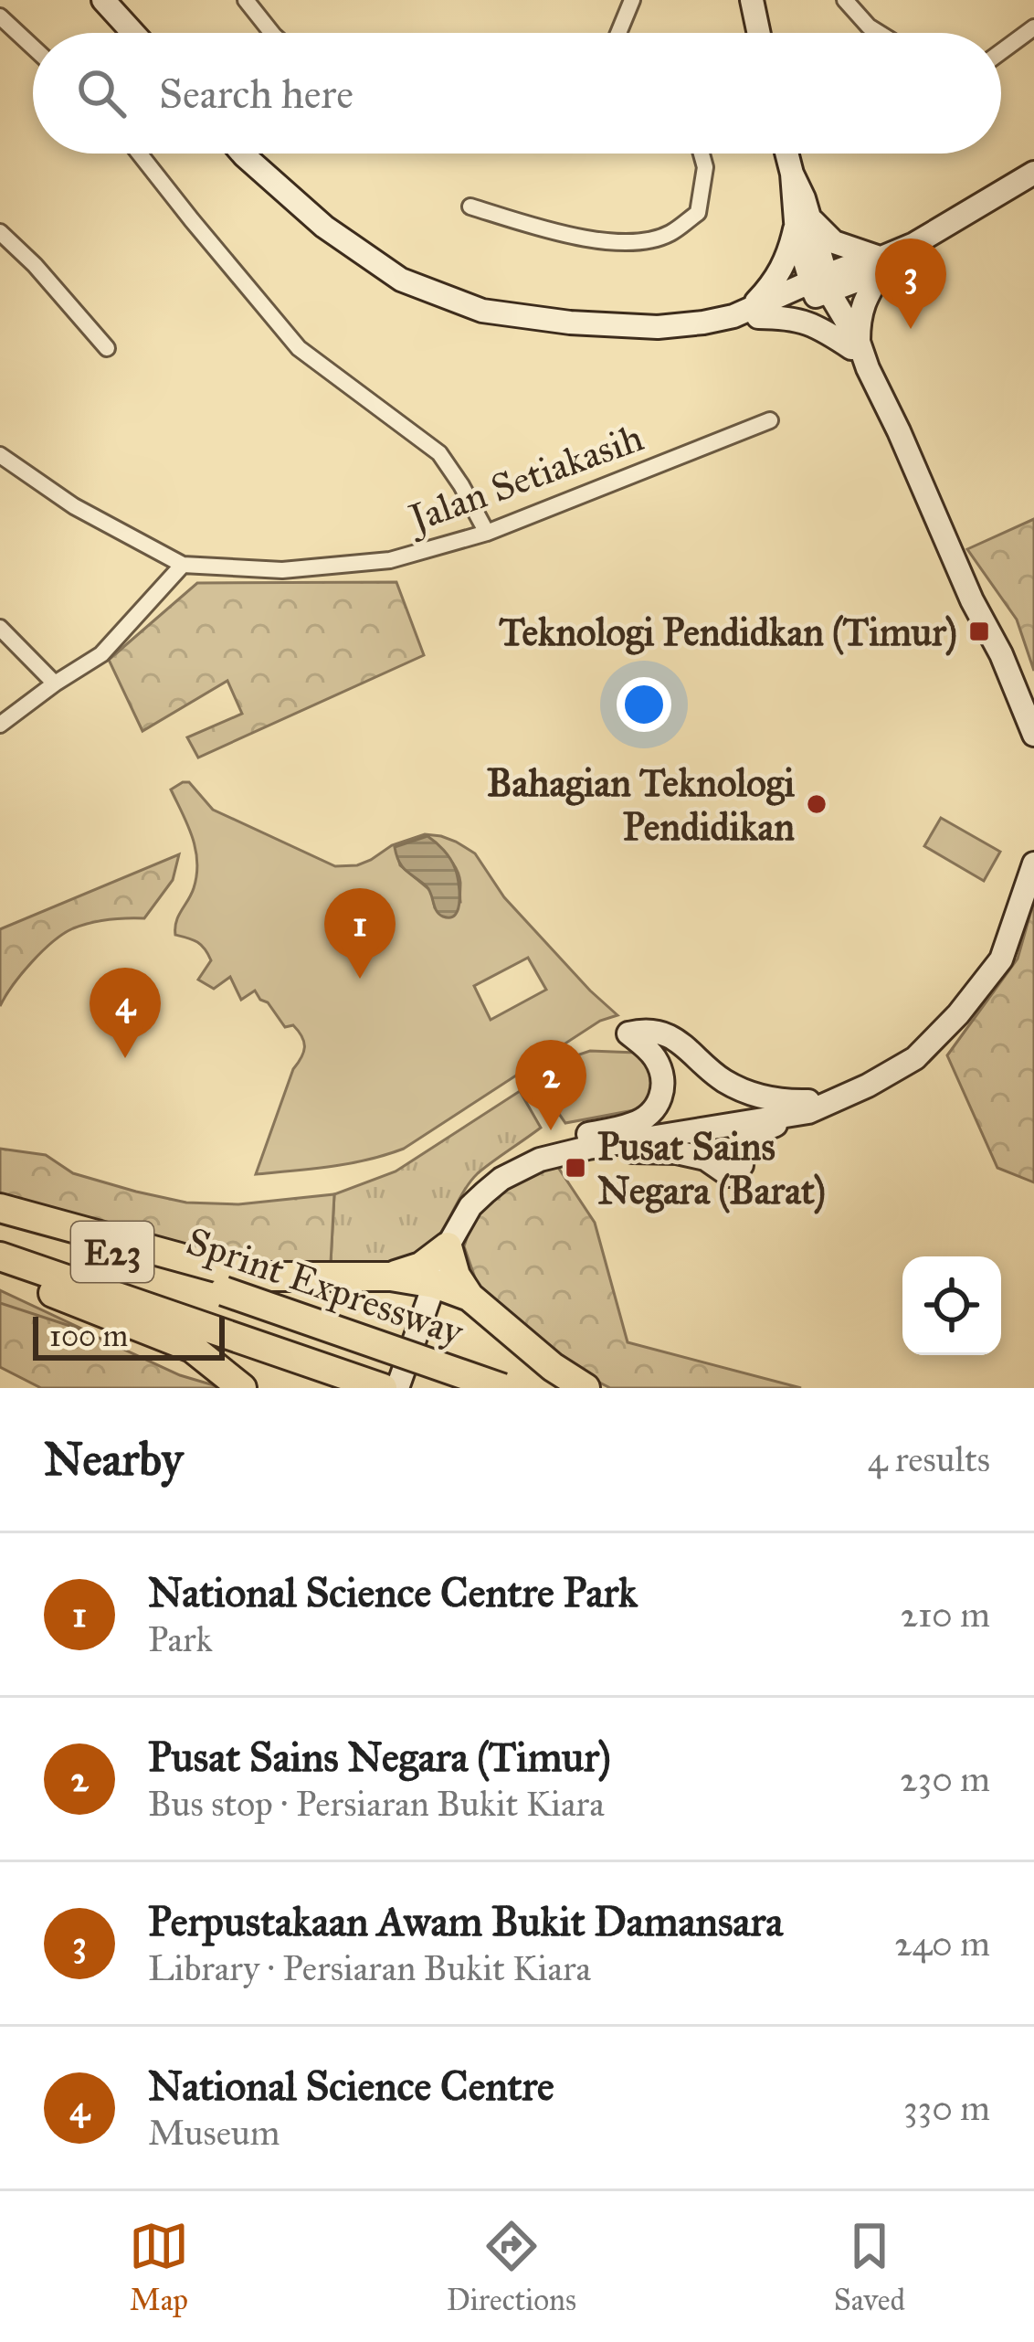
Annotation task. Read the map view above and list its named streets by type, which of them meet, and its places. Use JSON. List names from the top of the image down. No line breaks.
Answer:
{"streets":{"highway":["E23","Sprint Expressway"],"street":["Jalan Setiakasih"]},"places":{"transit":["Teknologi Pendidkan (Timur)","Pusat Sains Negara (Barat)"],"other":["Bahagian Teknologi Pendidikan"]},"scale_bar":"100 m","page":{"search":"Search here","pins":["3","1","4","2"],"scale":"100 m","heading":["Nearby","4 results"],"list":[{"mark":"1","name":"National Science Centre Park","note":"Park","value":"210 m"},{"mark":"2","name":"Pusat Sains Negara (Timur)","note":"Bus stop · Persiaran Bukit Kiara","value":"230 m"},{"mark":"3","name":"Perpustakaan Awam Bukit Damansara","note":"Library · Persiaran Bukit Kiara","value":"240 m"},{"mark":"4","name":"National Science Centre","note":"Museum","value":"330 m"}],"nav":["Map","Directions","Saved"]}}
